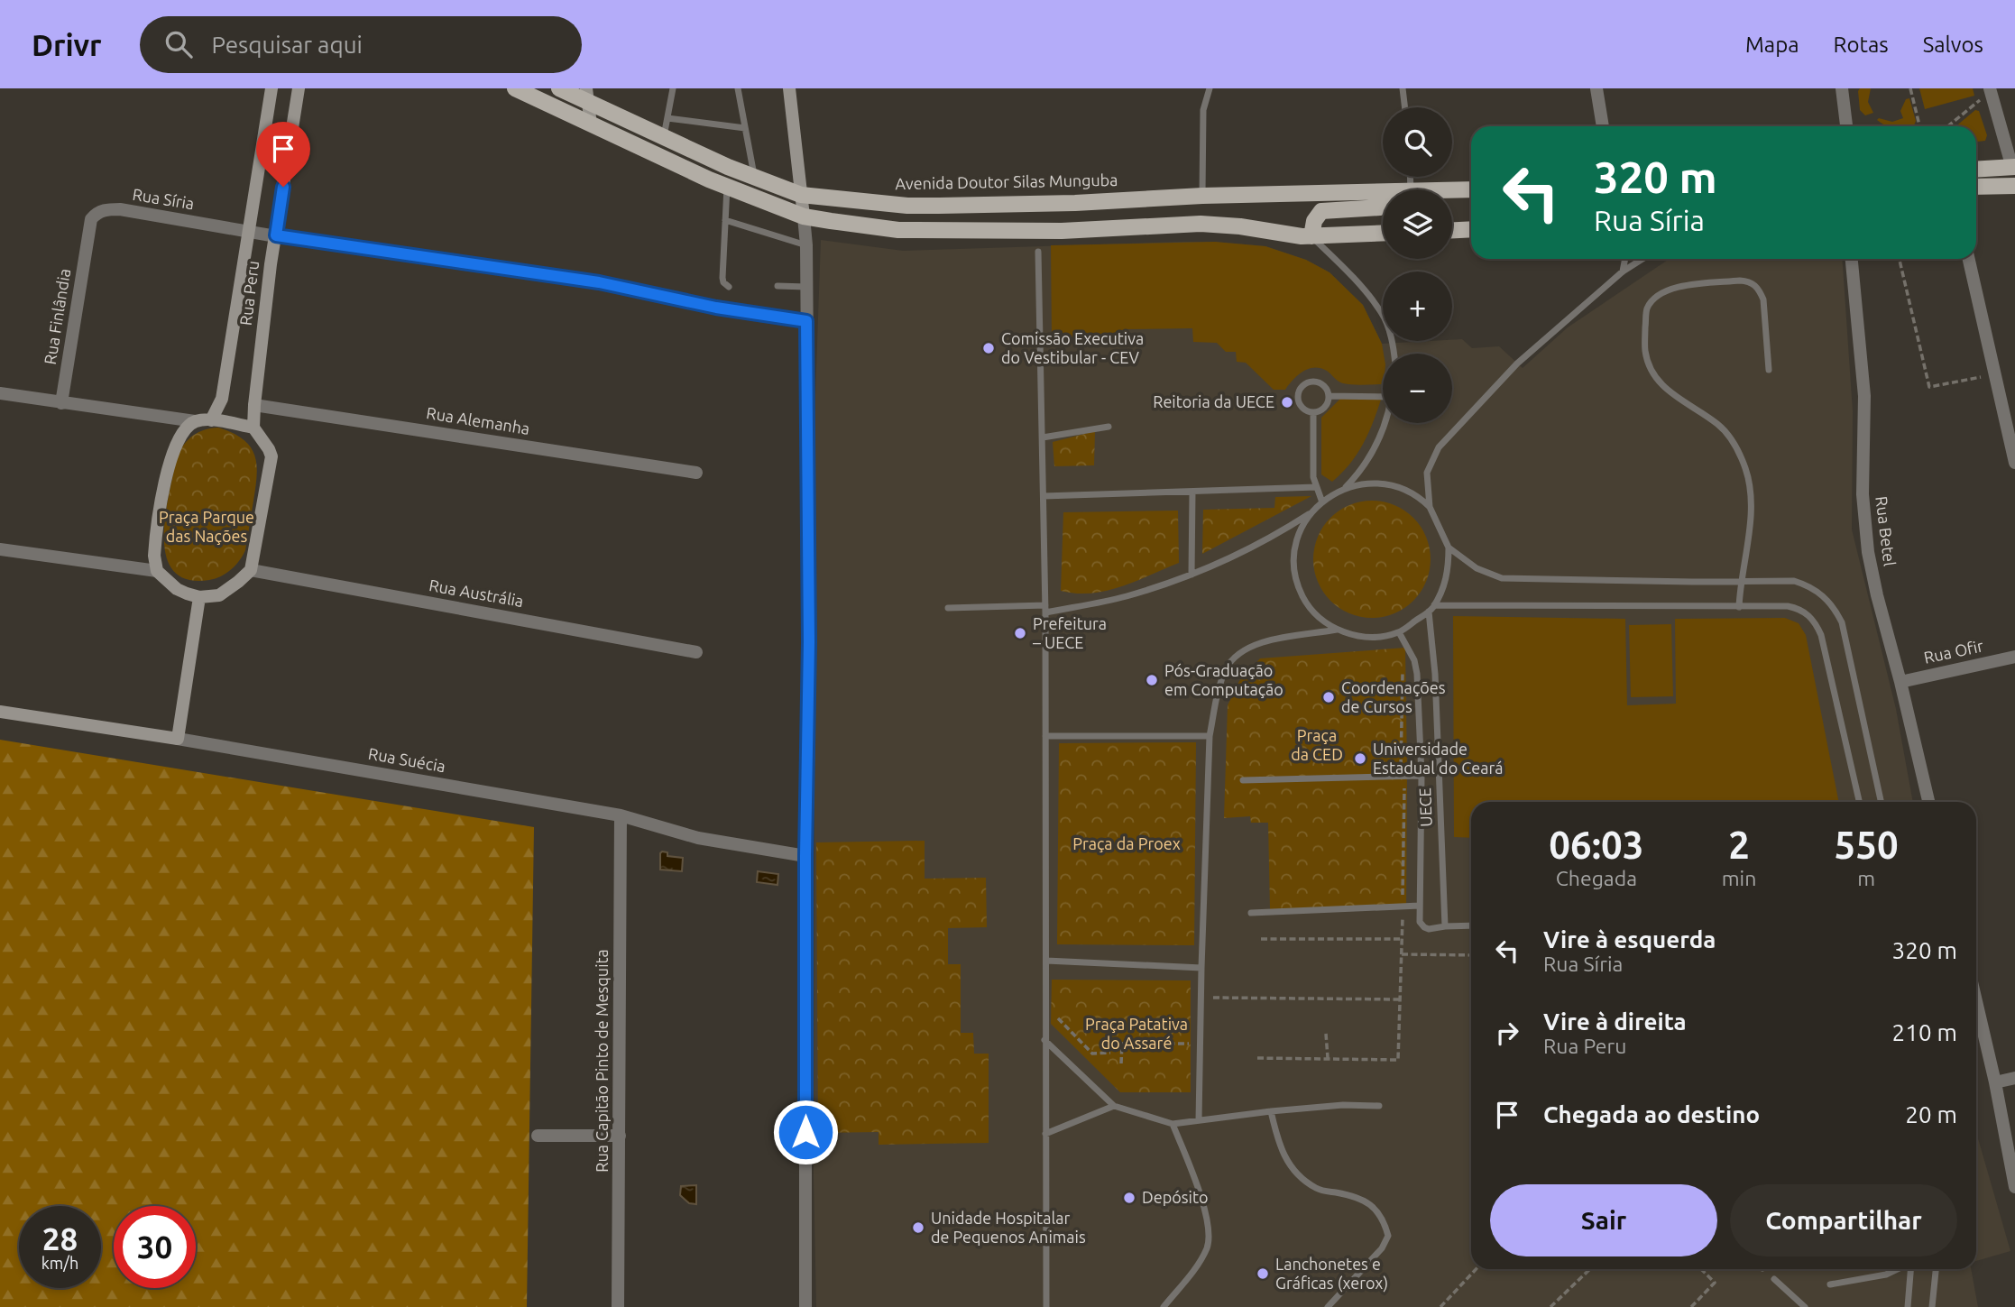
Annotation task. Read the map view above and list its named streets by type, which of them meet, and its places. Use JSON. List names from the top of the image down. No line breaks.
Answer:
{"streets":{"main road":["Avenida Doutor Silas Munguba"],"street":["Rua Síria","Rua Peru","Rua Finlândia","Rua Alemanha","Rua Betel","Rua Austrália","Rua Ofir","Rua Suécia","Rua Capitão Pinto de Mesquita"],"lane":["UECE"]},"crossings":[["Rua Síria","Rua Peru"],["Rua Síria","Rua Finlândia"],["Rua Peru","Rua Alemanha"],["Rua Peru","Rua Austrália"],["Rua Betel","Rua Ofir"],["Rua Suécia","Rua Capitão Pinto de Mesquita"]],"parks":["Praça Parque das Nações","Praça da CED","Praça da Proex","Praça Patativa do Assaré"],"places":["Comissão Executiva do Vestibular - CEV","Reitoria da UECE","Prefeitura – UECE","Pós-Graduação em Computação","Coordenações de Cursos","Universidade Estadual do Ceará","Depósito","Unidade Hospitalar de Pequenos Animais","Lanchonetes e Gráficas (xerox)"],"page":{"header":"Drivr","search":"Pesquisar aqui","nav":["Mapa","Rotas","Salvos"],"map_buttons":["+","−"],"turn":["320 m","Rua Síria"],"eta":["06:03","Chegada","2","min","550","m"],"list":[{"name":"Vire à esquerda","note":"Rua Síria","value":"320 m"},{"name":"Vire à direita","note":"Rua Peru","value":"210 m"},{"name":"Chegada ao destino","value":"20 m"}],"buttons":["Sair","Compartilhar"],"speed":"28 km/h","limit":"30"}}
